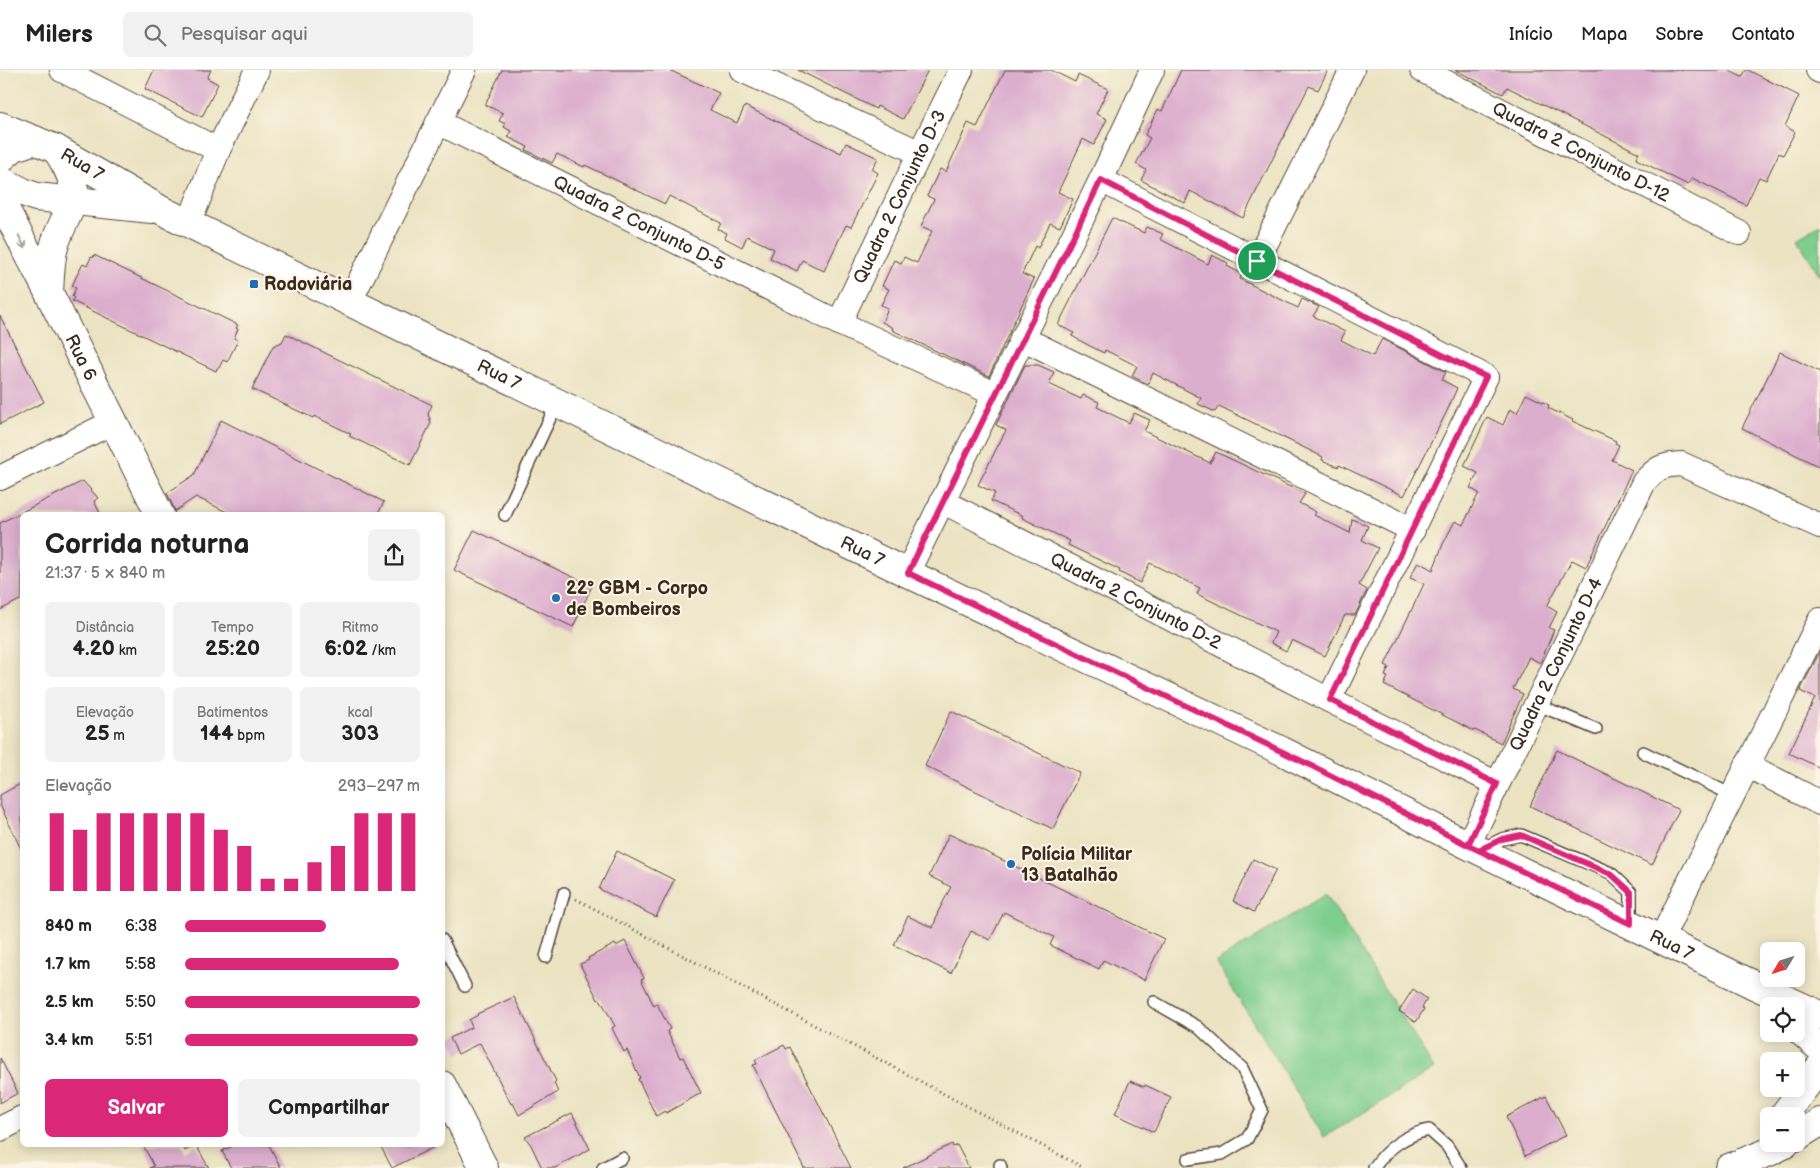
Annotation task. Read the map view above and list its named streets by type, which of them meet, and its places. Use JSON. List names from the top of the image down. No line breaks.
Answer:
{"streets":{"main road":["Rua 7","Rua 6"],"street":["Quadra 2 Conjunto D-12","Quadra 2 Conjunto D-3","Quadra 2 Conjunto D-5","Quadra 2 Conjunto D-2","Quadra 2 Conjunto D-4"]},"crossings":[["Rua 7","Quadra 2 Conjunto D-4"],["Quadra 2 Conjunto D-3","Quadra 2 Conjunto D-5"],["Quadra 2 Conjunto D-2","Quadra 2 Conjunto D-4"]],"places":{"transit":["Rodoviária"],"other":["22° GBM - Corpo de Bombeiros","Polícia Militar 13 Batalhão"]},"north":"bottom left","page":{"header":"Milers","search":"Pesquisar aqui","nav":["Início","Mapa","Sobre","Contato"],"heading":["Corrida noturna","21:37 · 5 × 840 m"],"stats":[["Distância","4.20 km"],["Tempo","25:20"],["Ritmo","6:02 /km"],["Elevação","25 m"],["Batimentos","144 bpm"],["kcal","303"]],"chart":["Elevação","293–297 m"],"list":[{"name":"840 m","note":"6:38"},{"name":"1.7 km","note":"5:58"},{"name":"2.5 km","note":"5:50"},{"name":"3.4 km","note":"5:51"}],"map_buttons":["+","−"],"buttons":["Salvar","Compartilhar"]}}
